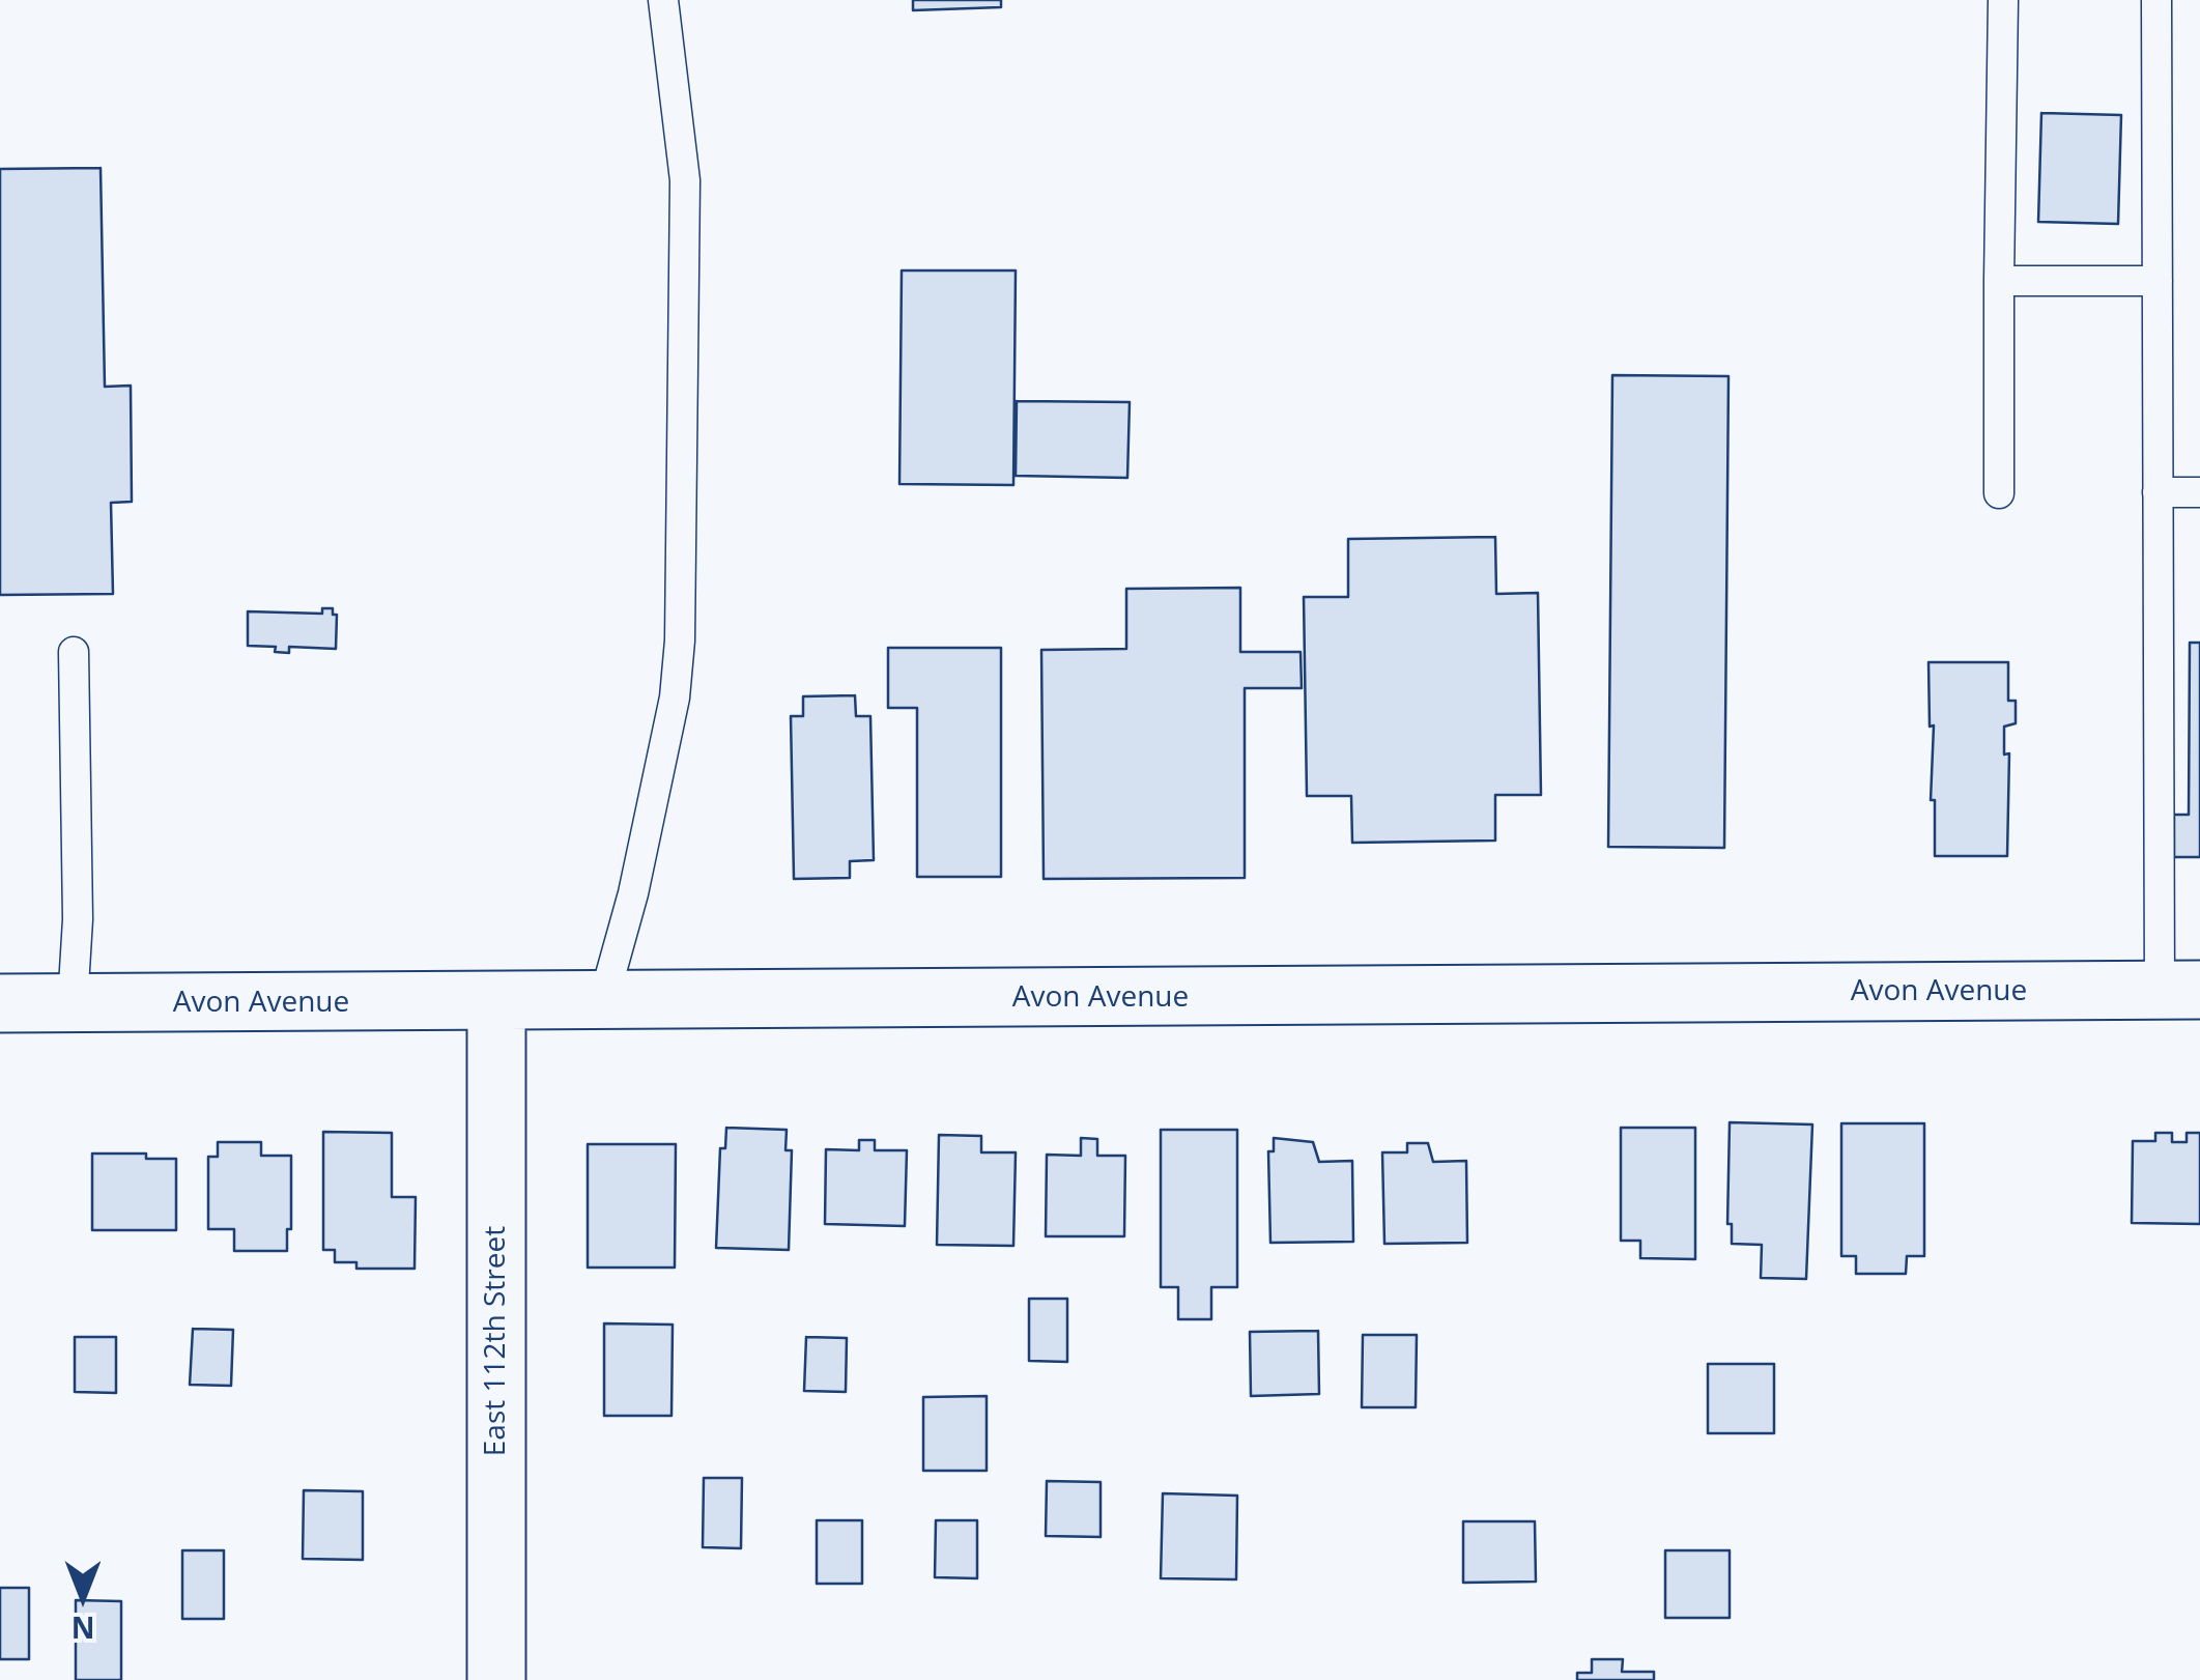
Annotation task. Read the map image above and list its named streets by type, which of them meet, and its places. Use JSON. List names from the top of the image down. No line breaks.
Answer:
{"streets":{"street":["Avon Avenue","East 112th Street"]},"crossings":[["Avon Avenue","East 112th Street"]],"north":"bottom"}
